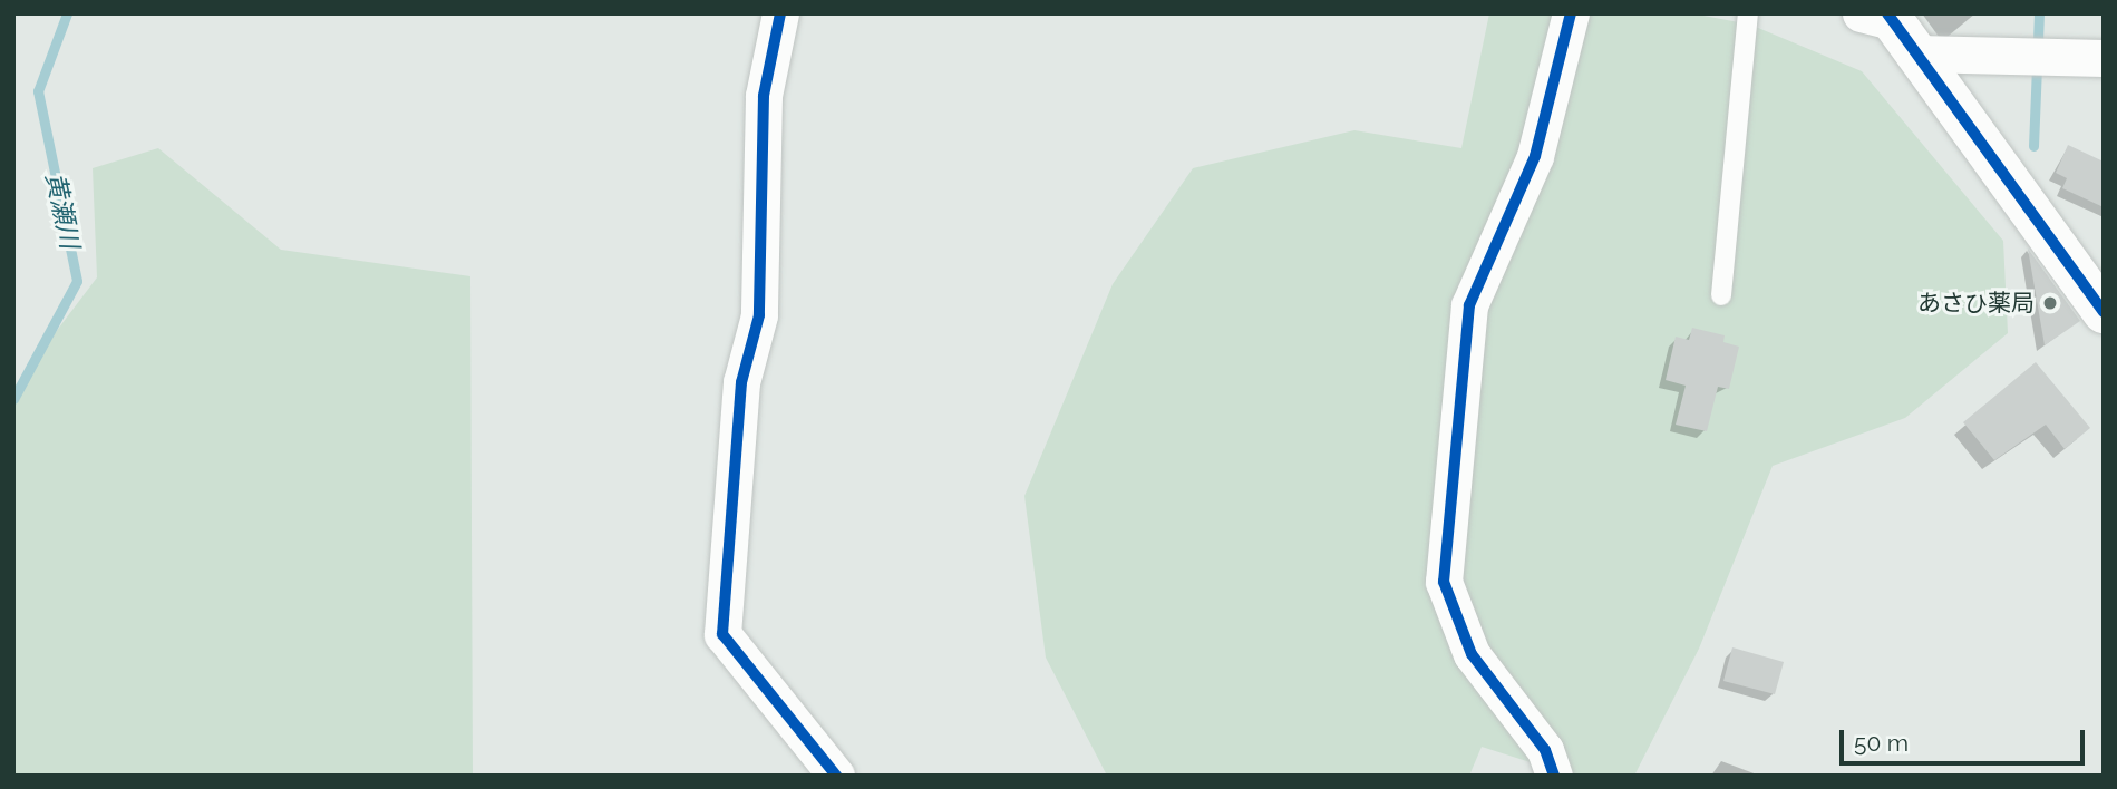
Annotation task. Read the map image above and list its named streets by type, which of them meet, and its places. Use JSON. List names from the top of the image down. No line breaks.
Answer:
{"water":["黄瀬川"],"places":["あさひ薬局"],"scale_bar":"50 m"}
